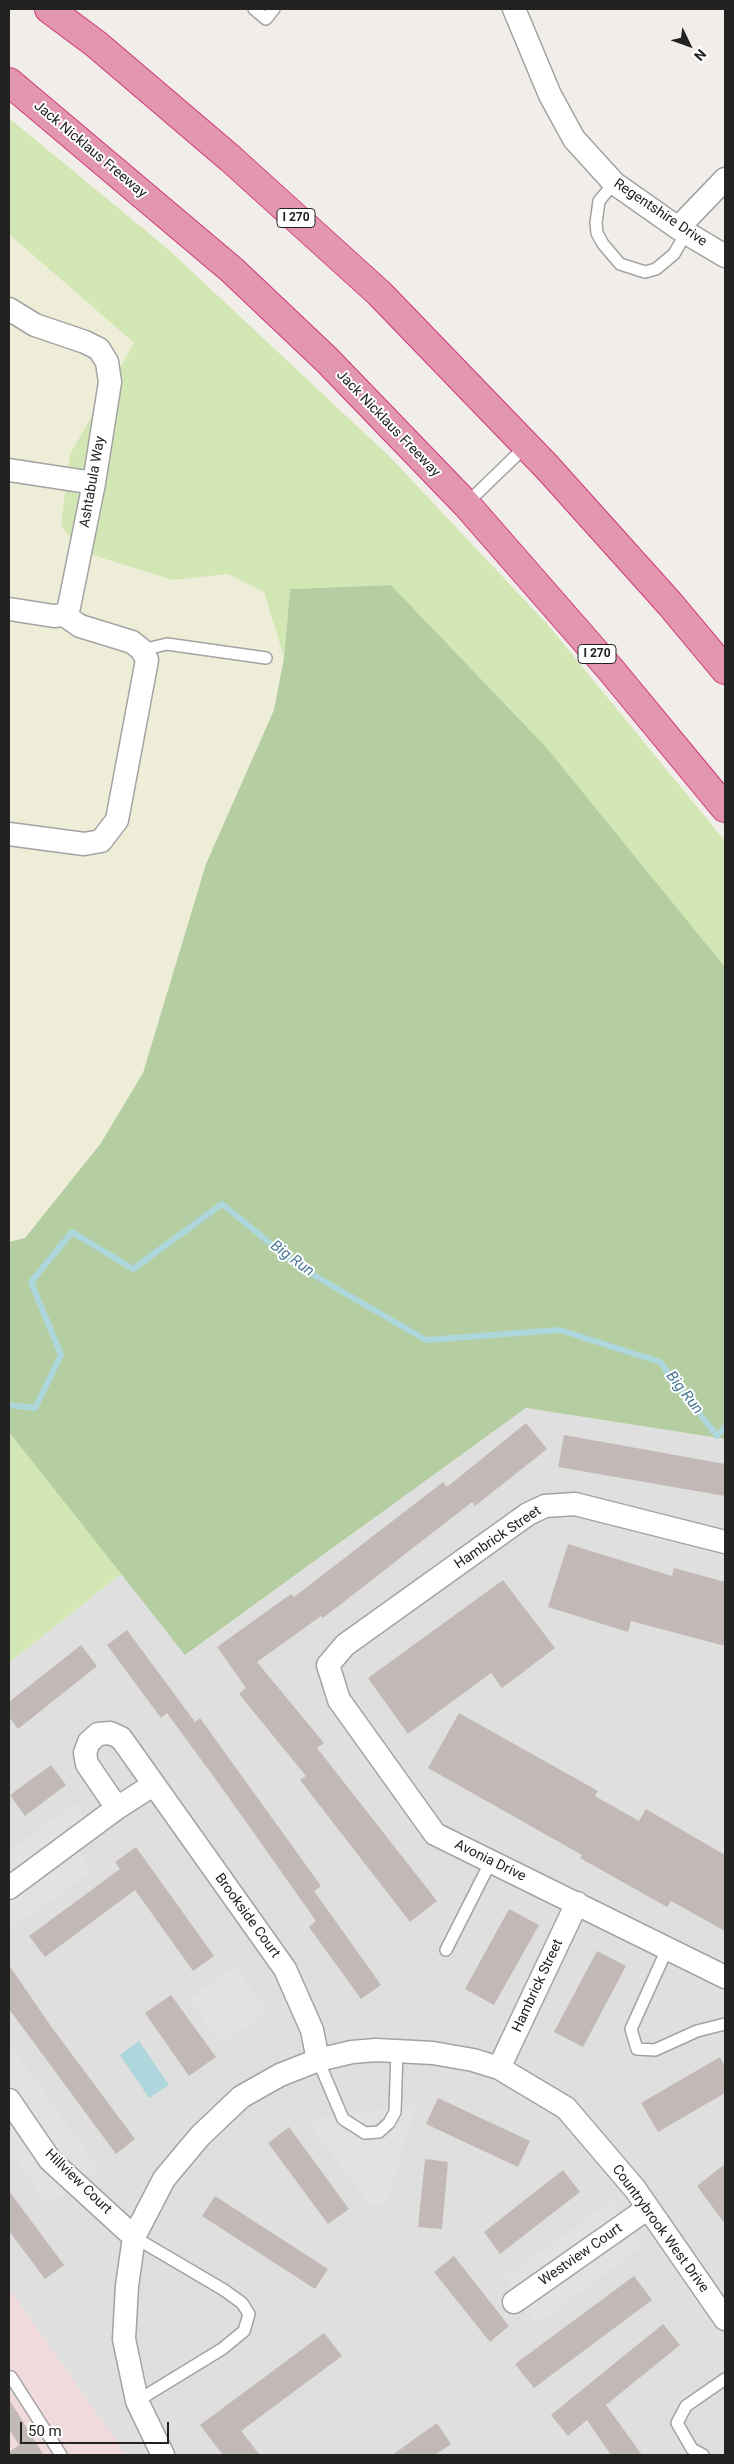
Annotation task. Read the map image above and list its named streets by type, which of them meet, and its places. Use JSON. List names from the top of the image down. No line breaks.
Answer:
{"streets":{"highway":["Jack Nicklaus Freeway","I 270"],"street":["Regentshire Drive","Ashtabula Way","Hambrick Street","Avonia Drive","Brookside Court","Hillview Court","Countrybrook West Drive","Westview Court"]},"crossings":[["Hambrick Street","Avonia Drive"],["Hambrick Street","Countrybrook West Drive"],["Brookside Court","Countrybrook West Drive"],["Hillview Court","Countrybrook West Drive"],["Countrybrook West Drive","Westview Court"]],"water":["Big Run"],"scale_bar":"50 m","north":"bottom right"}
